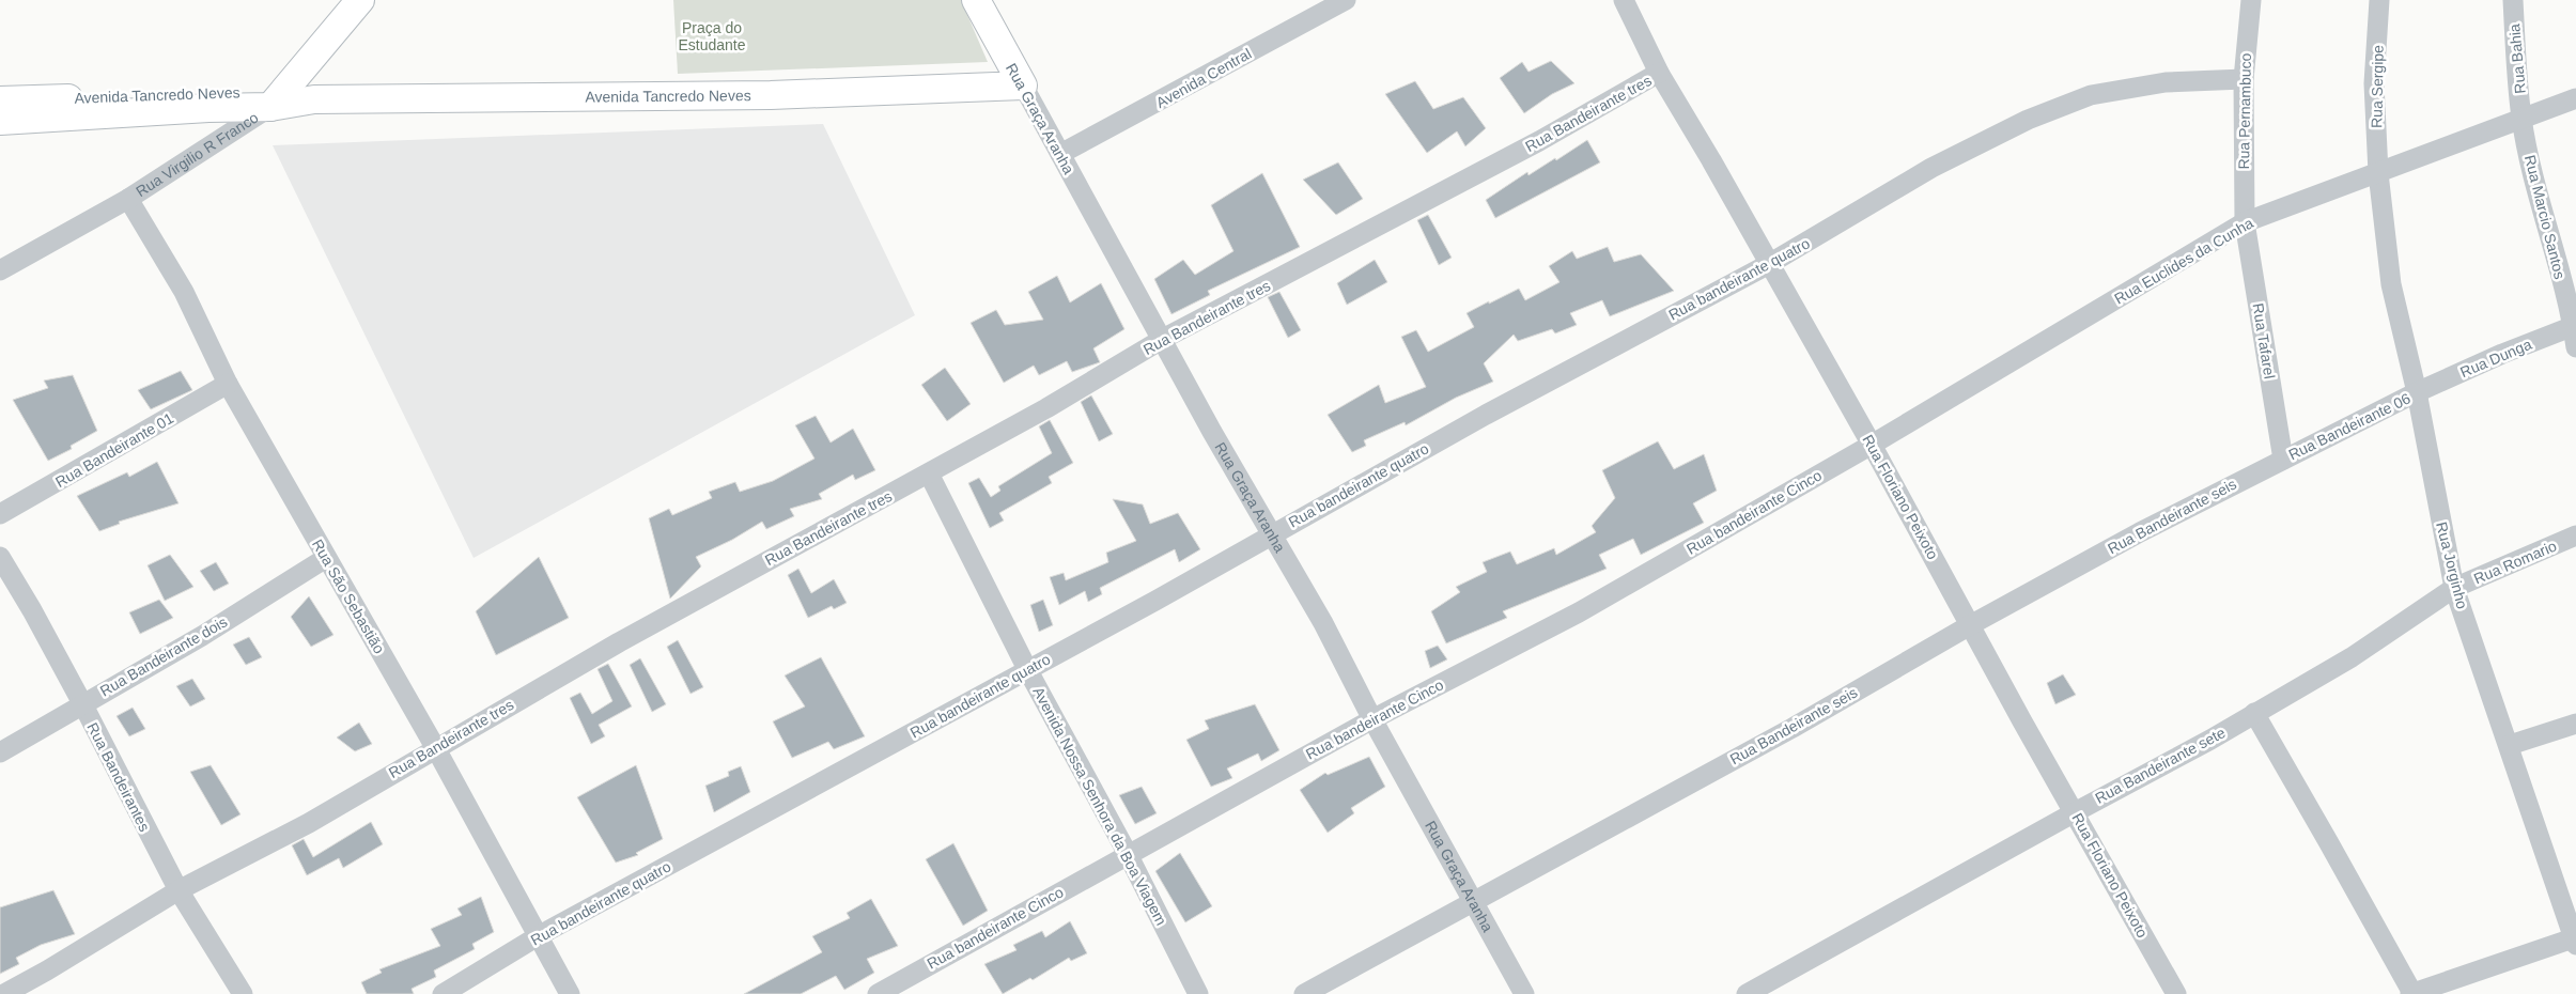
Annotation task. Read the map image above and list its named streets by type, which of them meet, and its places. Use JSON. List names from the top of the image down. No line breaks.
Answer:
{"streets":{"main road":["Avenida Tancredo Neves","Rua Graça Aranha","Rua Virgilio R Franco"],"street":["Rua Bahia","Avenida Central","Rua Sergipe","Rua Pernambuco","Rua Bandeirante tres","Rua Marcio Santos","Rua Euclides da Cunha","Rua bandeirante quatro","Rua Tafarel","Rua Dunga","Rua Bandeirante 06","Rua Bandeirante 01","Rua Floriano Peixoto","Rua bandeirante Cinco","Rua Bandeirante seis","Rua Romario","Rua Jorginho","Rua São Sebastião","Rua Bandeirante dois","Rua Bandeirante sete","Rua Bandeirantes","Avenida Nossa Senhora da Boa Viagem"]},"crossings":[["Rua Bahia","Rua Marcio Santos"],["Rua Bahia","Rua Euclides da Cunha"],["Avenida Central","Rua Graça Aranha"],["Rua Sergipe","Rua Euclides da Cunha"],["Rua Sergipe","Rua Jorginho"],["Avenida Tancredo Neves","Rua Graça Aranha"],["Avenida Tancredo Neves","Rua Virgilio R Franco"],["Rua Pernambuco","Rua Euclides da Cunha"],["Rua Pernambuco","Rua bandeirante quatro"],["Rua Pernambuco","Rua Tafarel"],["Rua Bandeirante tres","Rua Graça Aranha"],["Rua Bandeirante tres","Rua Floriano Peixoto"],["Rua Bandeirante tres","Rua São Sebastião"],["Rua Bandeirante tres","Rua Bandeirantes"],["Rua Bandeirante tres","Avenida Nossa Senhora da Boa Viagem"],["Rua Graça Aranha","Rua bandeirante quatro"],["Rua Graça Aranha","Rua bandeirante Cinco"],["Rua Graça Aranha","Rua Bandeirante seis"],["Rua Virgilio R Franco","Rua São Sebastião"],["Rua Marcio Santos","Rua Euclides da Cunha"],["Rua Marcio Santos","Rua Dunga"],["Rua Euclides da Cunha","Rua Tafarel"],["Rua Euclides da Cunha","Rua Floriano Peixoto"],["Rua Euclides da Cunha","Rua bandeirante Cinco"],["Rua Euclides da Cunha","Rua Jorginho"],["Rua bandeirante quatro","Rua Floriano Peixoto"],["Rua bandeirante quatro","Rua São Sebastião"],["Rua bandeirante quatro","Avenida Nossa Senhora da Boa Viagem"],["Rua Tafarel","Rua Bandeirante 06"],["Rua Tafarel","Rua Bandeirante seis"],["Rua Dunga","Rua Bandeirante 06"],["Rua Dunga","Rua Jorginho"],["Rua Bandeirante 06","Rua Bandeirante seis"],["Rua Bandeirante 06","Rua Jorginho"],["Rua Bandeirante 01","Rua São Sebastião"],["Rua Floriano Peixoto","Rua bandeirante Cinco"],["Rua Floriano Peixoto","Rua Bandeirante seis"],["Rua Floriano Peixoto","Rua Bandeirante sete"],["Rua bandeirante Cinco","Avenida Nossa Senhora da Boa Viagem"],["Rua Romario","Rua Jorginho"],["Rua Romario","Rua Bandeirante sete"],["Rua Jorginho","Rua Bandeirante sete"],["Rua São Sebastião","Rua Bandeirante dois"],["Rua Bandeirante dois","Rua Bandeirantes"]],"parks":["Praça do Estudante"]}
